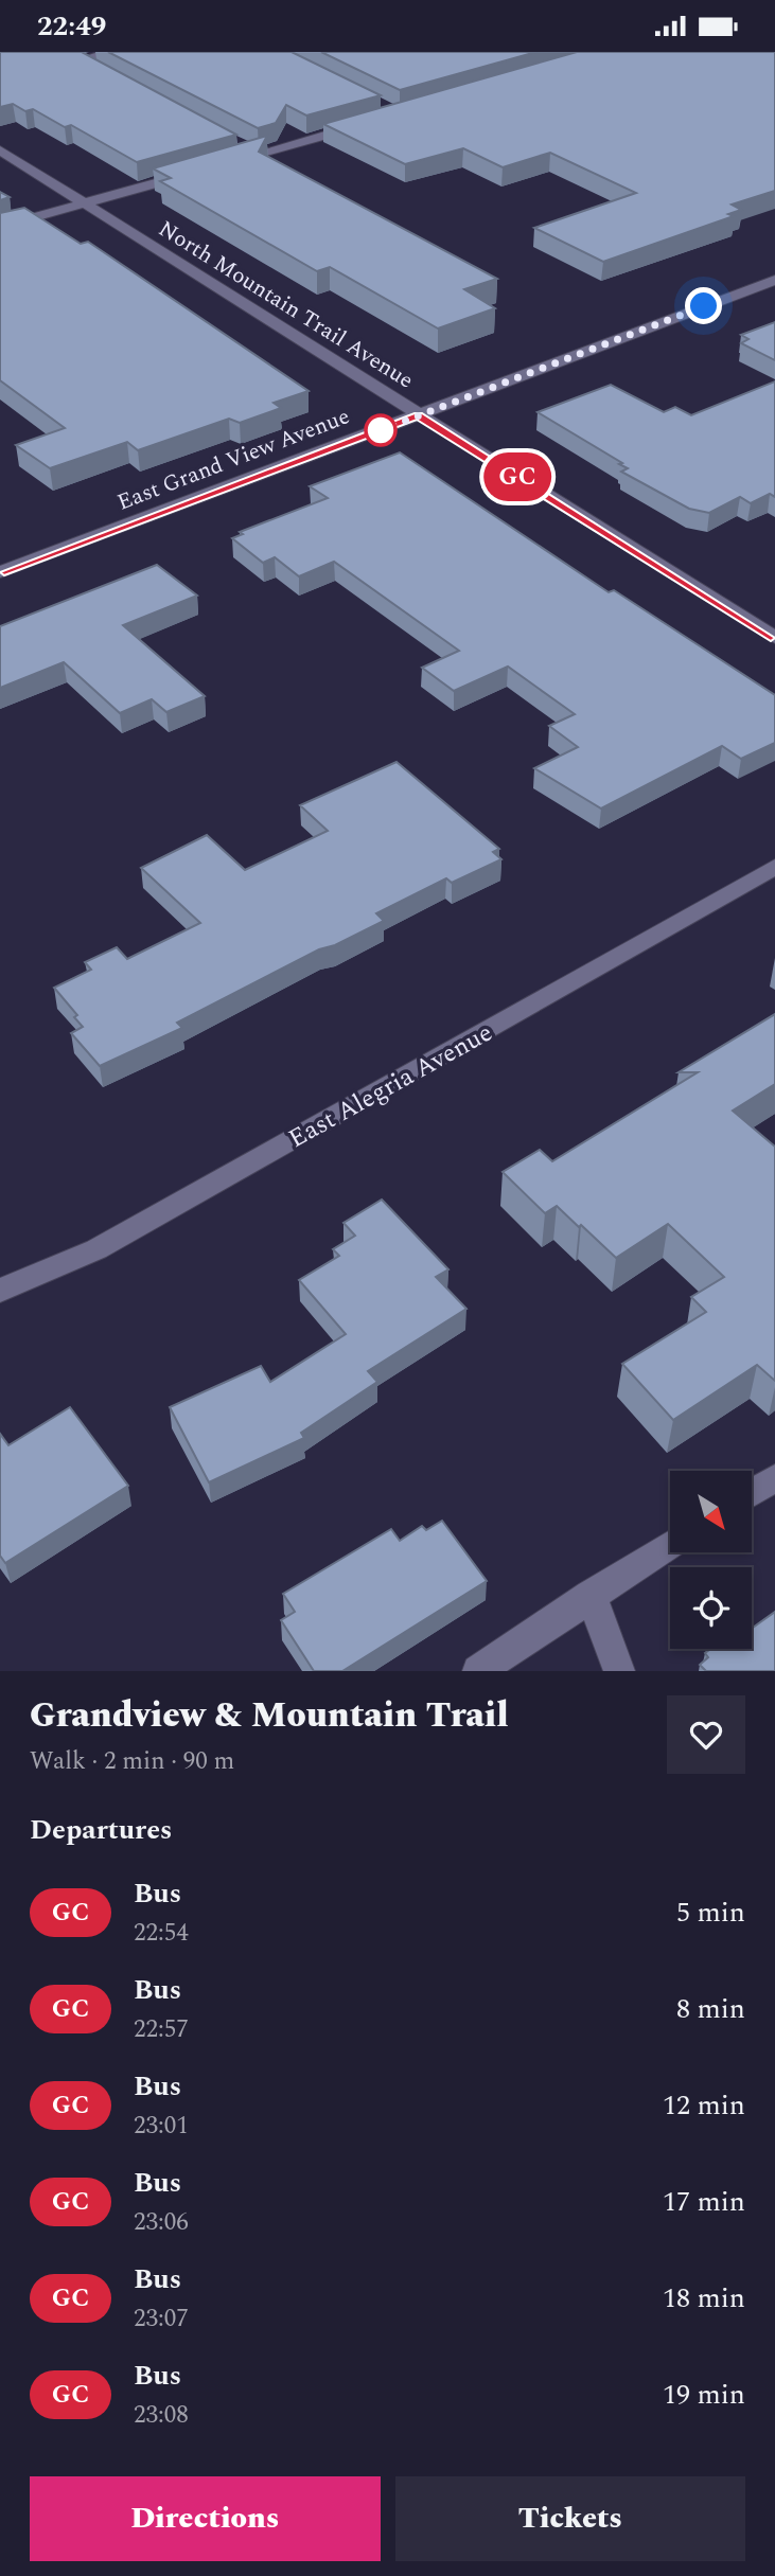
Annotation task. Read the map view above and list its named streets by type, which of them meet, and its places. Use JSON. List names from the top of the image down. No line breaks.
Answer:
{"streets":{"street":["North Mountain Trail Avenue","East Grand View Avenue","East Alegria Avenue"]},"crossings":[["North Mountain Trail Avenue","East Grand View Avenue"]],"lines":["bus line GC"],"north":"bottom right","page":{"status":"22:49","on_map":"GC","heading":[["Grandview & Mountain Trail","Walk · 2 min · 90 m"],"Departures"],"list":[{"mark":"GC","name":"Bus","note":"22:54","value":"5 min"},{"mark":"GC","name":"Bus","note":"22:57","value":"8 min"},{"mark":"GC","name":"Bus","note":"23:01","value":"12 min"},{"mark":"GC","name":"Bus","note":"23:06","value":"17 min"},{"mark":"GC","name":"Bus","note":"23:07","value":"18 min"},{"mark":"GC","name":"Bus","note":"23:08","value":"19 min"}],"buttons":["Directions","Tickets"]}}
